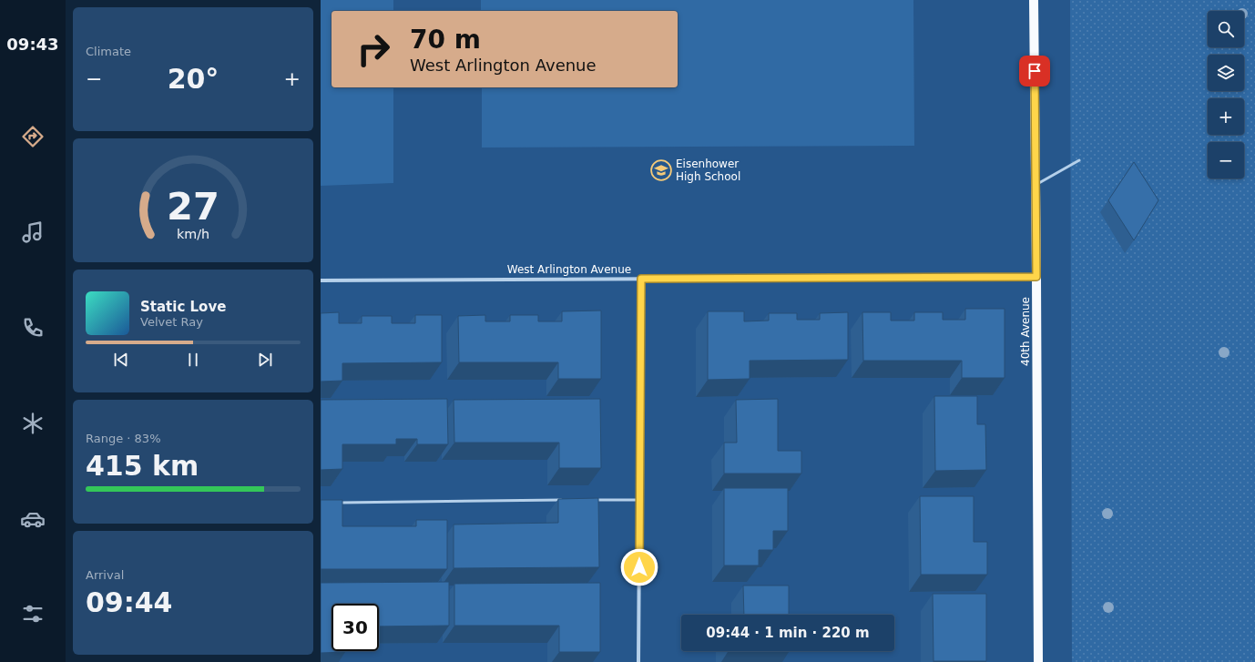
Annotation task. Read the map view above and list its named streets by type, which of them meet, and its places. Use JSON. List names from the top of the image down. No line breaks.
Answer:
{"streets":{"main road":["40th Avenue"],"street":["West Arlington Avenue"]},"crossings":[["West Arlington Avenue","40th Avenue"]],"places":{"school or university":["Eisenhower High School"]},"page":{"tabs":"09:43","tile":["Climate",["Range · 83%","415 km"],["Arrival","09:44"]],"map_buttons":["+","−"],"turn":["70 m","West Arlington Avenue"],"heat":["−","20°","+"],"song":["Static Love","Velvet Ray"],"limit":"30","trip":"09:44 · 1 min · 220 m","gauge":["27","km/h"]}}
